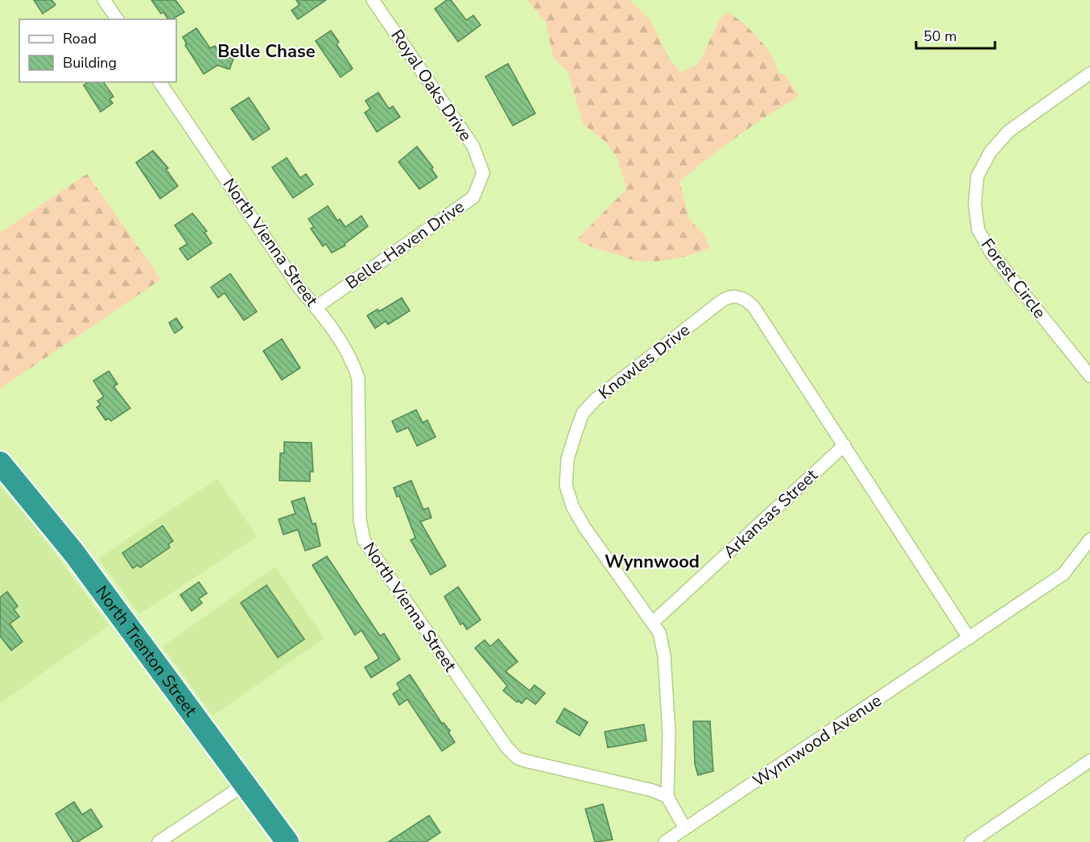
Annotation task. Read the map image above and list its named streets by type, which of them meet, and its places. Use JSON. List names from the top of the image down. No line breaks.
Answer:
{"streets":{"highway":["North Trenton Street"],"street":["Royal Oaks Drive","North Vienna Street","Belle-Haven Drive","Forest Circle","Knowles Drive","Arkansas Street","Wynnwood Avenue"]},"crossings":[["Royal Oaks Drive","Belle-Haven Drive"],["North Vienna Street","Belle-Haven Drive"],["North Vienna Street","Knowles Drive"],["Knowles Drive","Arkansas Street"],["Knowles Drive","Wynnwood Avenue"]],"districts":["Belle Chase","Wynnwood"],"legend":["Road","Building"],"scale_bar":"50 m"}
